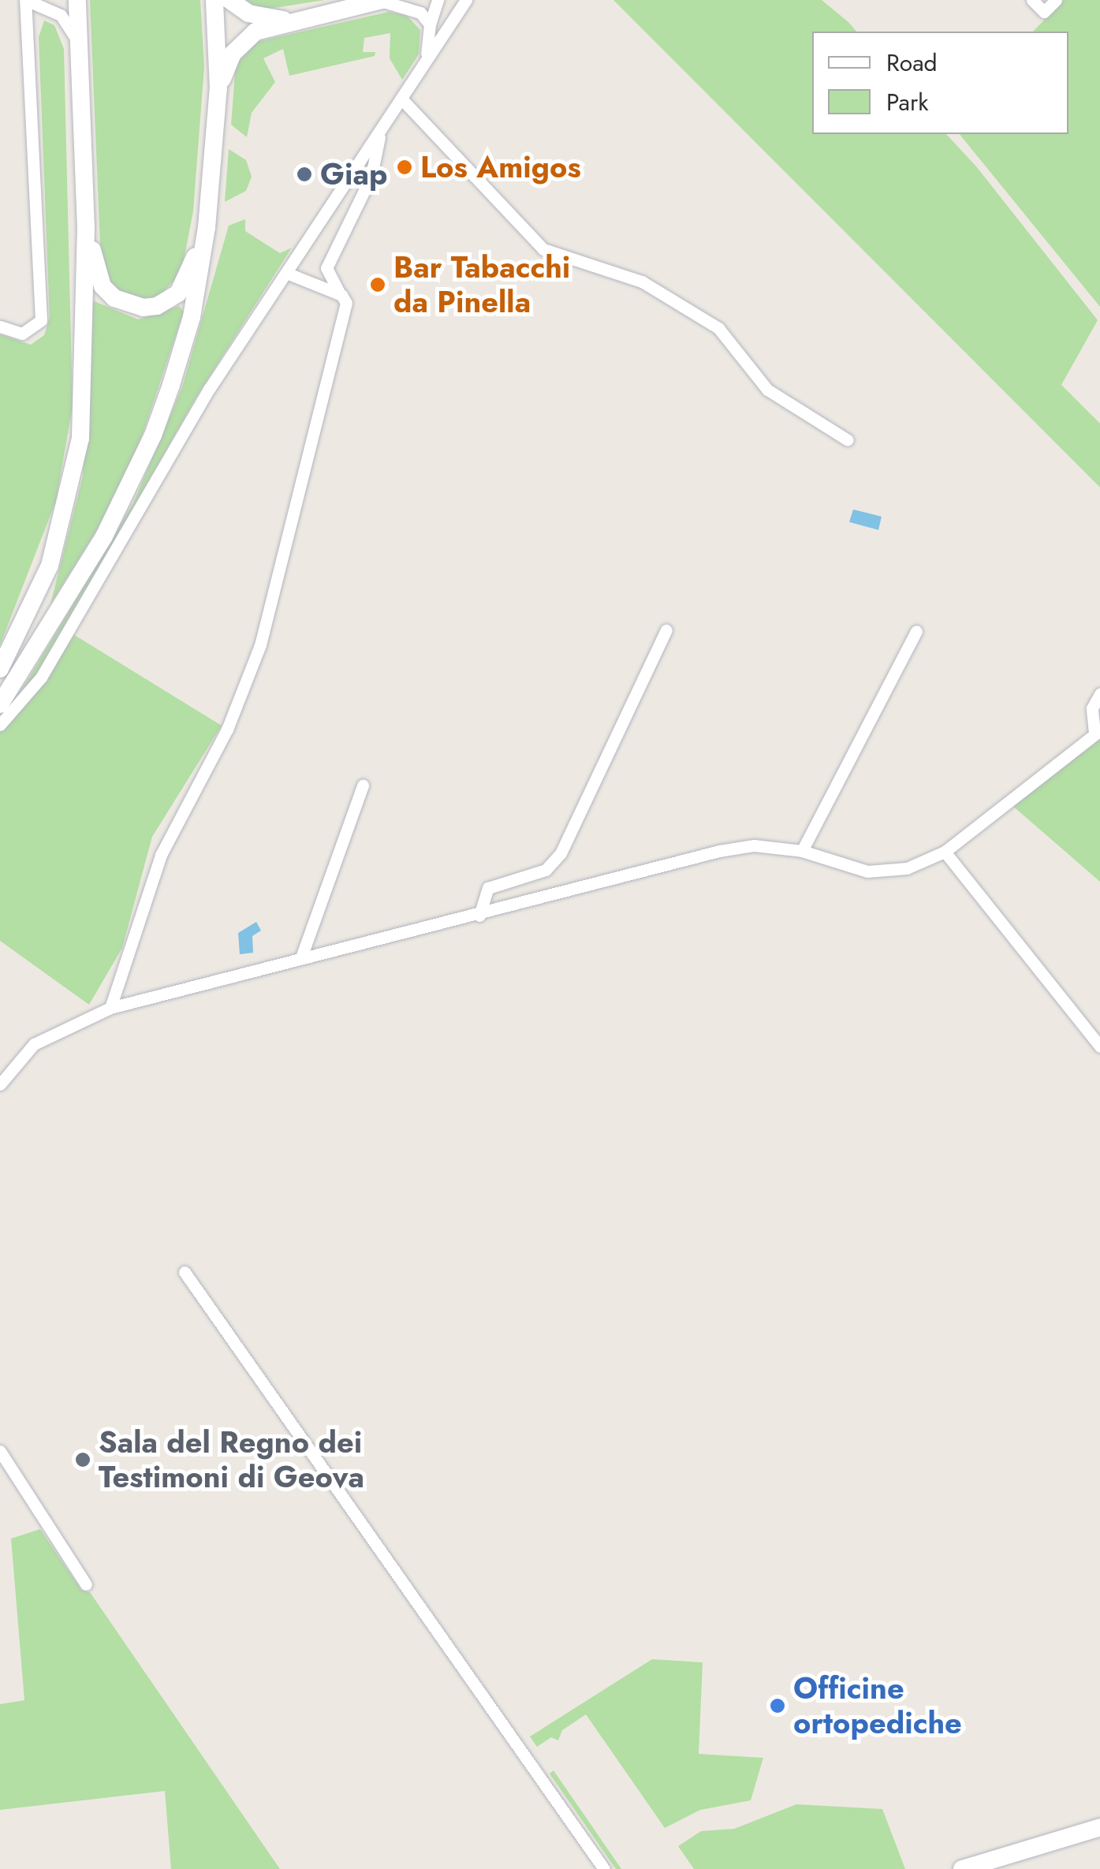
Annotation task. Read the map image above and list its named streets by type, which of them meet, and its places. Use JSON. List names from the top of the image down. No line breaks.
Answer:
{"places":["Los Amigos","Giap","Bar Tabacchi da Pinella","Sala del Regno dei Testimoni di Geova","Officine ortopediche"],"legend":["Road","Park"]}
